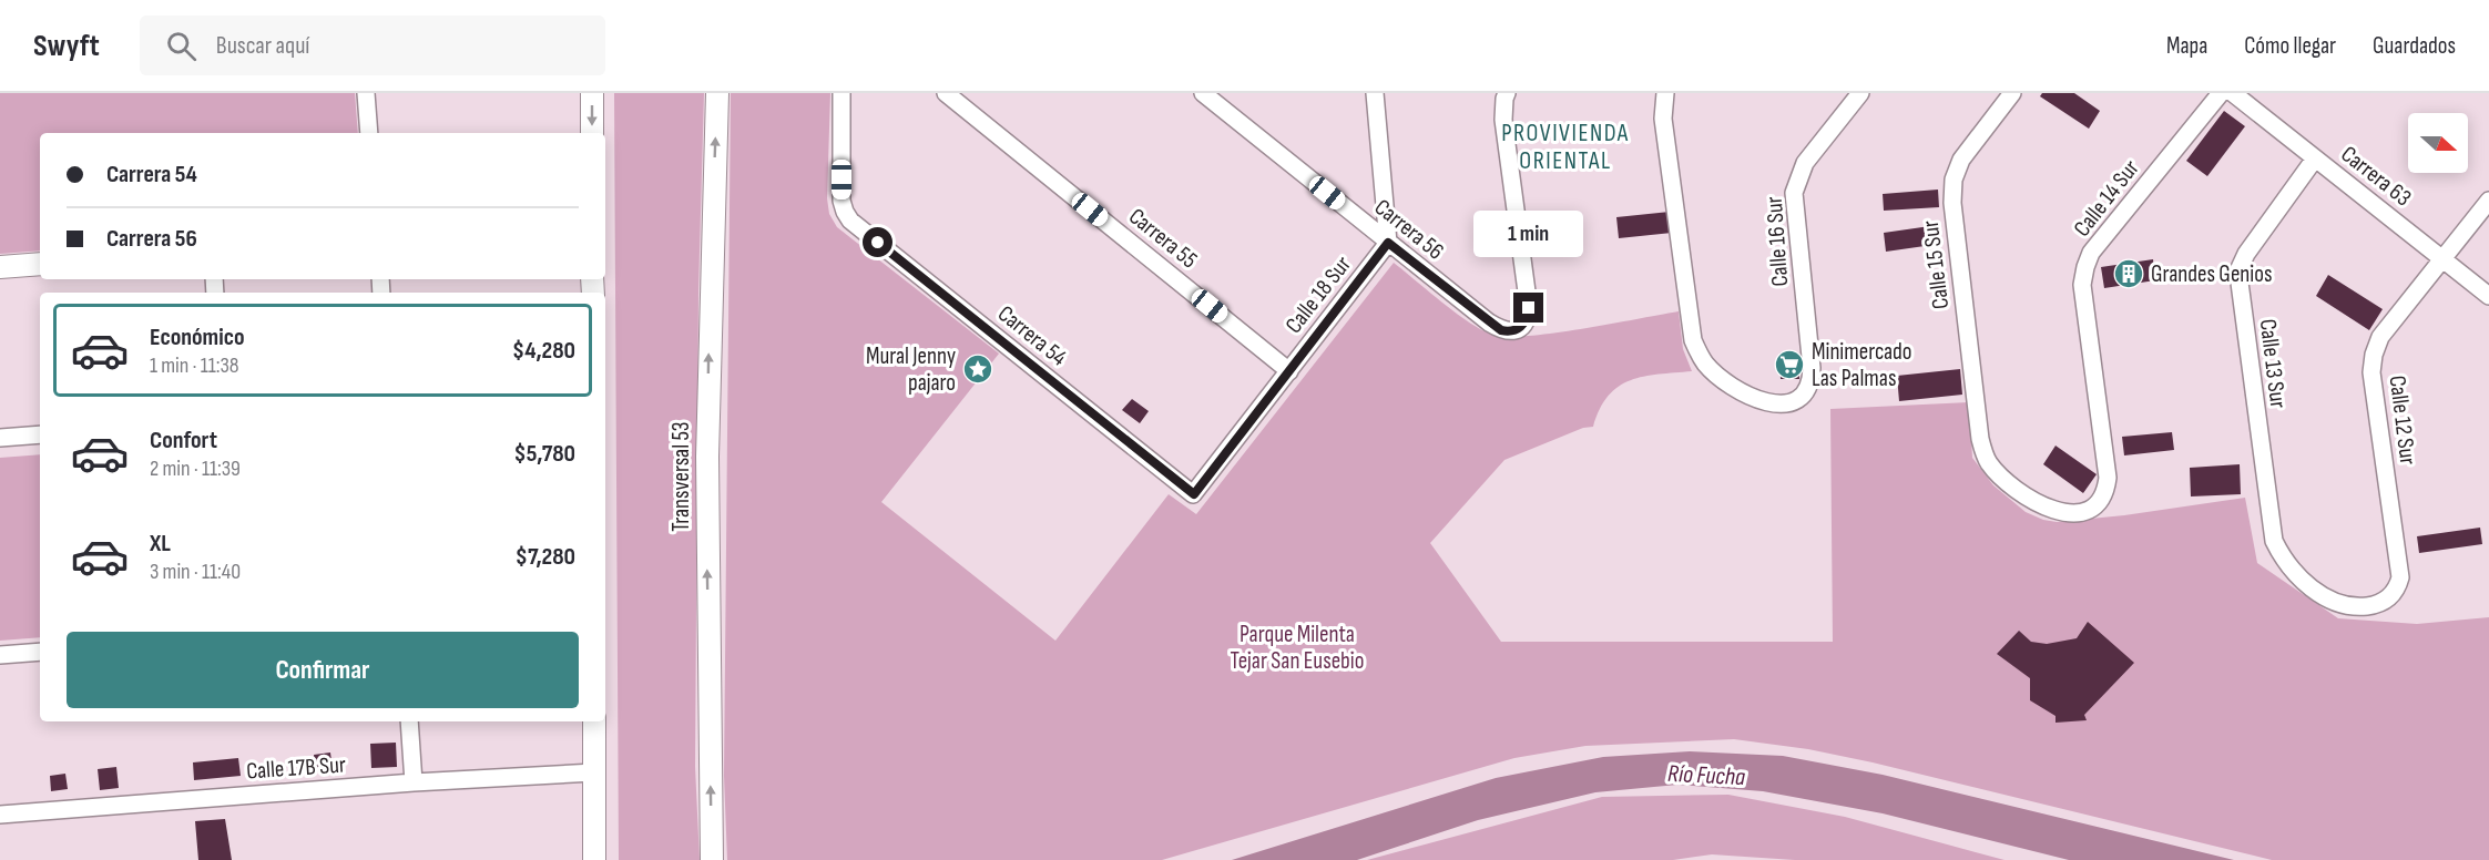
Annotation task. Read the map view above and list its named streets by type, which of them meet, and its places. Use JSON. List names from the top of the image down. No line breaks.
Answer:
{"streets":{"street":["Carrera 63","Calle 14 Sur","Carrera 56","Carrera 55","Calle 16 Sur","Calle 15 Sur","Calle 18 Sur","Carrera 54","Calle 13 Sur","Calle 12 Sur","Transversal 53","Calle 17B Sur"]},"crossings":[["Carrera 63","Calle 13 Sur"],["Carrera 63","Calle 12 Sur"],["Calle 14 Sur","Calle 15 Sur"],["Carrera 56","Calle 18 Sur"],["Carrera 55","Calle 18 Sur"],["Calle 18 Sur","Carrera 54"],["Calle 13 Sur","Calle 12 Sur"]],"one_way":["Transversal 53"],"districts":["PROVIVIENDA ORIENTAL"],"water":["Río Fucha"],"parks":["Parque Milenta Tejar San Eusebio"],"places":{"building":["Grandes Genios"],"supermarket":["Minimercado Las Palmas"],"place":["Mural Jenny pajaro"]},"north":"right","page":{"header":"Swyft","search":"Buscar aquí","nav":["Mapa","Cómo llegar","Guardados"],"banner":["Carrera 54","Carrera 56"],"bubble":"1 min","list":[{"name":"Económico","note":"1 min · 11:38","value":"$4,280"},{"name":"Confort","note":"2 min · 11:39","value":"$5,780"},{"name":"XL","note":"3 min · 11:40","value":"$7,280"}],"buttons":"Confirmar"}}
